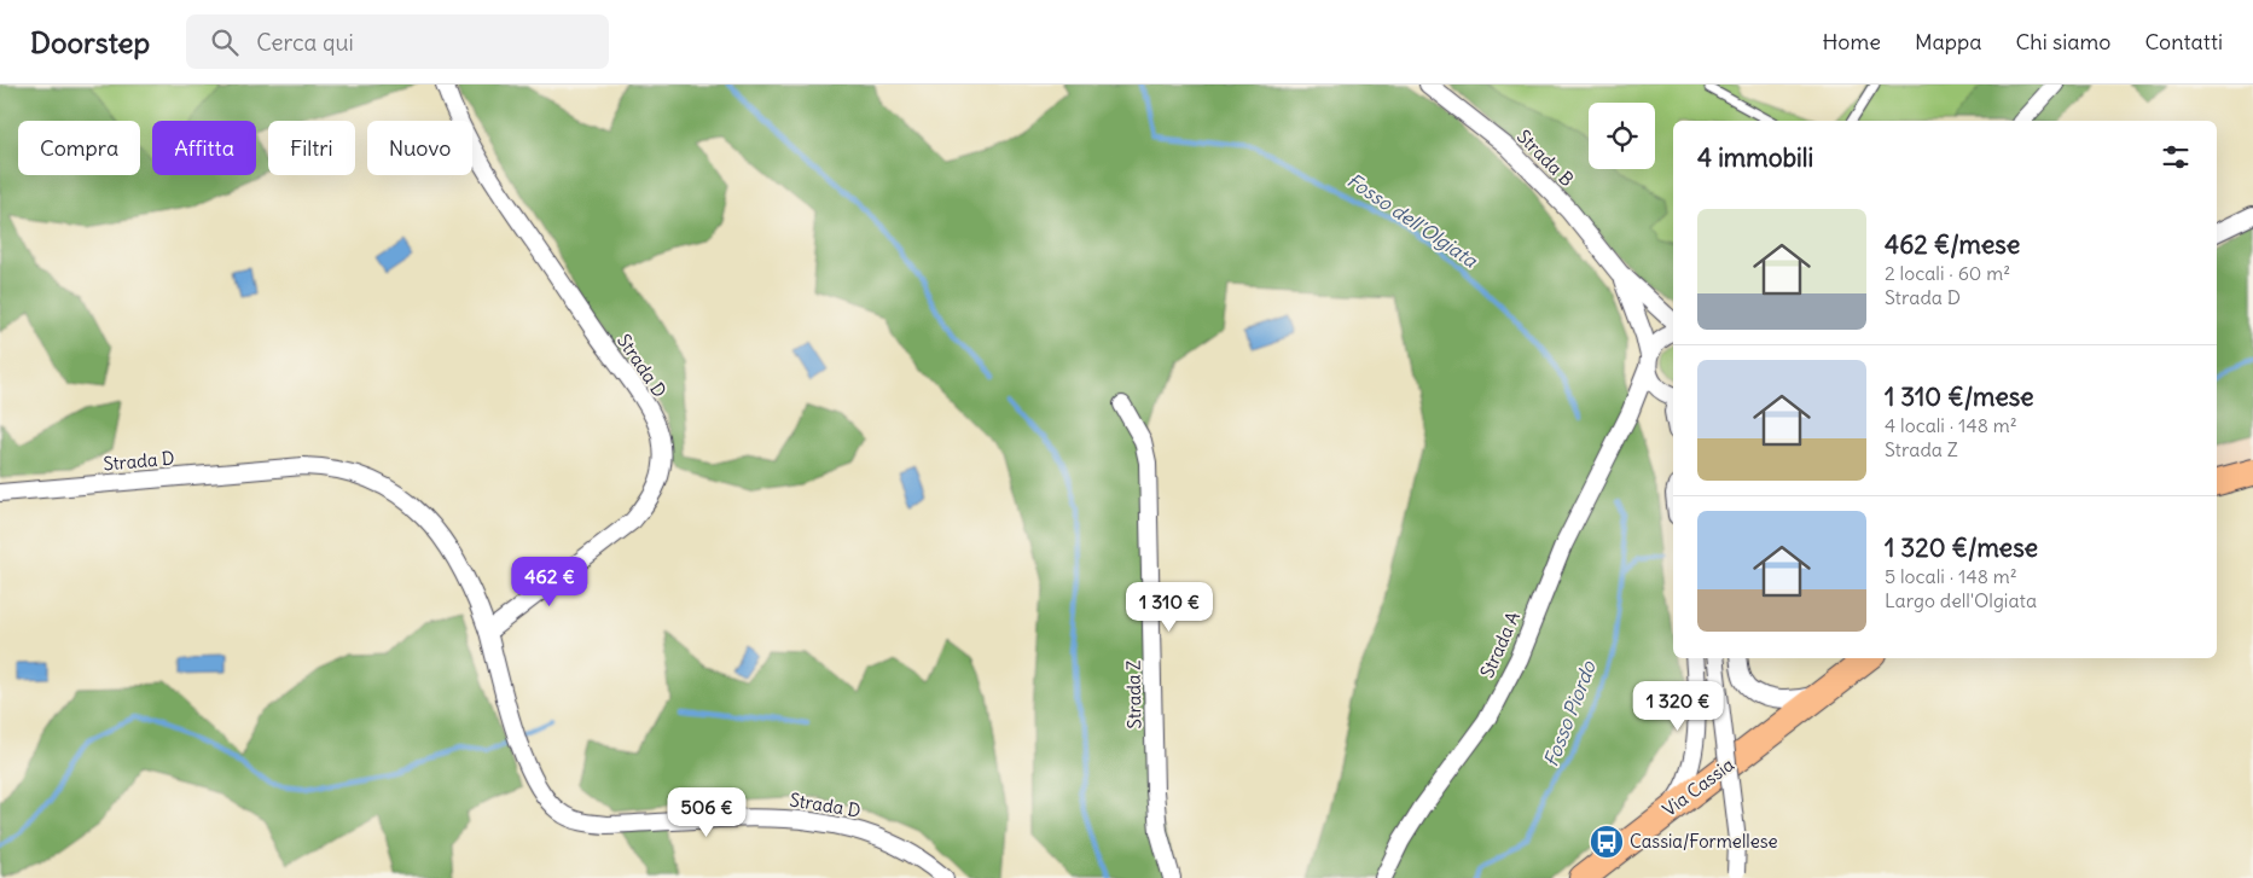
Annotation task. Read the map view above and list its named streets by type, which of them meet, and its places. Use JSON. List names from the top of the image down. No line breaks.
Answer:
{"streets":{"main road":["Via Cassia"],"street":["Strada B","Strada D","Strada A","Strada Z"]},"crossings":[["Strada B","Strada A"]],"water":["Fosso dell’Olgiata","Fosso Piordo"],"places":{"bus stop":["Cassia/Formellese"]},"page":{"header":"Doorstep","search":"Cerca qui","nav":["Home","Mappa","Chi siamo","Contatti"],"chip":["Compra","Affitta","Filtri","Nuovo"],"heading":"4 immobili","list":[{"name":"462 €/mese","note":"2 locali · 60 m² · Strada D"},{"name":"1 310 €/mese","note":"4 locali · 148 m² · Strada Z"},{"name":"1 320 €/mese","note":"5 locali · 148 m² · Largo dell'Olgiata"}],"price":["462 €","1 310 €","1 320 €","506 €"]}}
